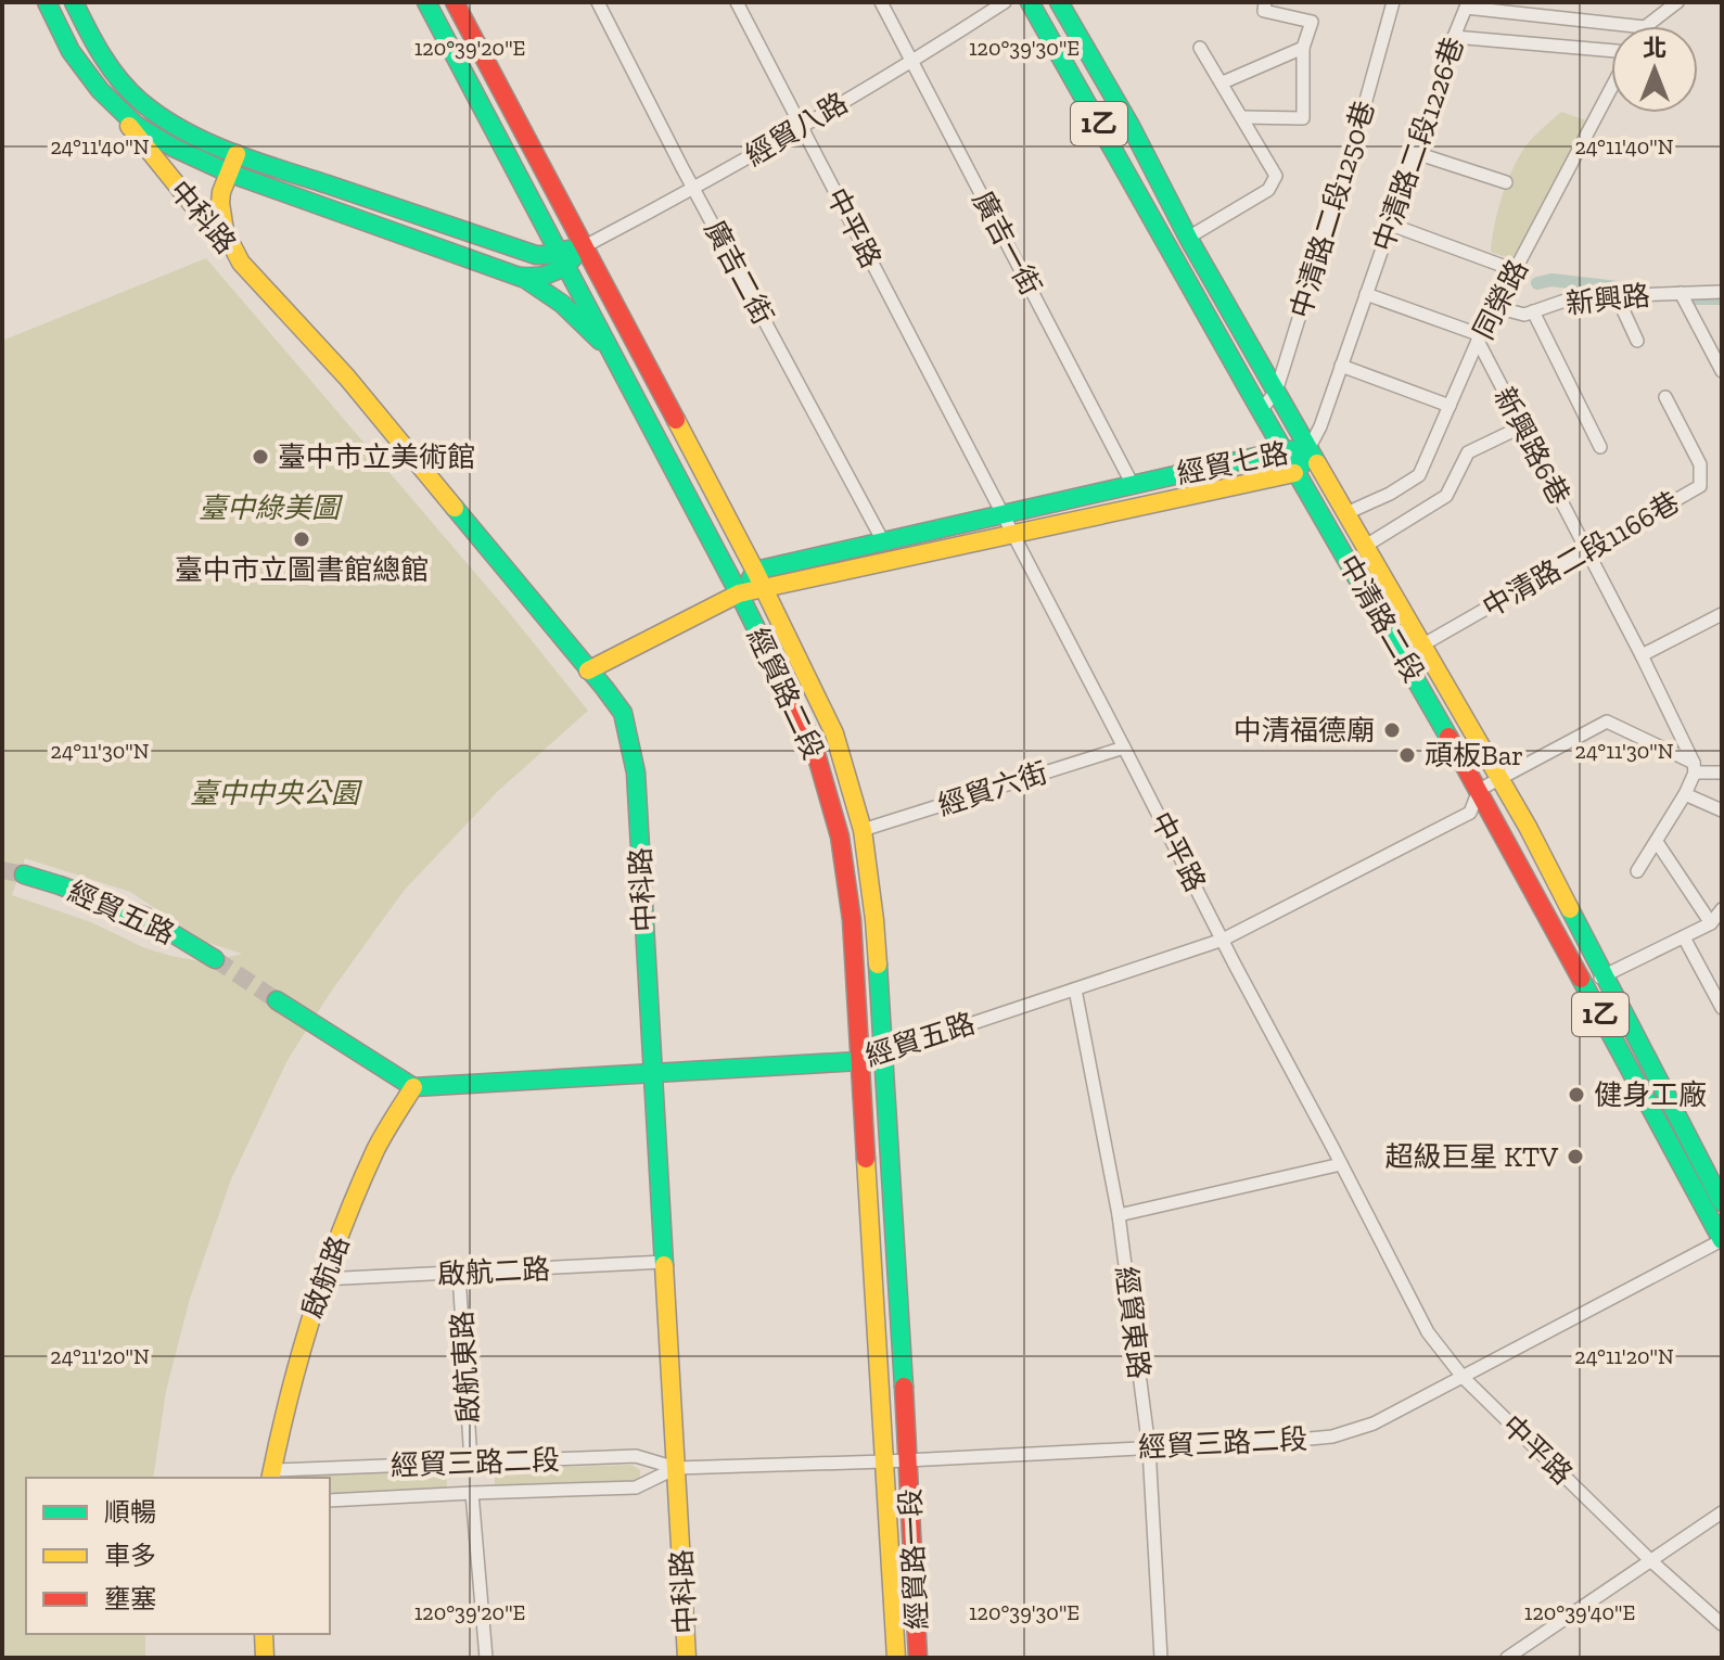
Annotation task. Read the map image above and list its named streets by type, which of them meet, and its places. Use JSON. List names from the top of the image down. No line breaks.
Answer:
{"streets":{"street":["1乙","經貿八路","中清路二段1226巷","中清路二段1250巷","中科路","中平路","廣吉一街","廣吉二街","同榮路","新興路","新興路6巷","經貿七路","中清路二段1166巷","中清路二段","經貿路二段","經貿六街","經貿五路","啟航二路","啟航路","經貿東路","啟航東路","經貿三路二段","經貿路一段"]},"crossings":[["經貿八路","中科路"],["經貿八路","中平路"],["經貿八路","廣吉一街"],["經貿八路","廣吉二街"],["經貿八路","經貿路二段"],["中清路二段1226巷","經貿七路"],["中清路二段1226巷","中清路二段"],["中清路二段1250巷","中清路二段"],["中科路","經貿七路"],["中科路","經貿五路"],["中科路","啟航二路"],["中科路","經貿三路二段"],["中平路","經貿七路"],["中平路","經貿六街"],["中平路","經貿五路"],["中平路","經貿三路二段"],["廣吉一街","經貿七路"],["廣吉二街","經貿七路"],["同榮路","新興路"],["同榮路","新興路6巷"],["同榮路","中清路二段"],["新興路6巷","中清路二段1166巷"],["經貿七路","中清路二段"],["經貿七路","經貿路二段"],["中清路二段1166巷","中清路二段"],["中清路二段","經貿五路"],["中清路二段","經貿三路二段"],["經貿路二段","經貿六街"],["經貿路二段","經貿五路"],["經貿路二段","經貿三路二段"],["經貿路二段","經貿路一段"],["經貿五路","啟航路"],["經貿五路","經貿東路"],["啟航二路","啟航路"],["啟航二路","啟航東路"],["啟航路","經貿三路二段"],["經貿東路","經貿三路二段"],["啟航東路","經貿三路二段"],["經貿三路二段","經貿路一段"]],"parks":["臺中綠美圖","臺中中央公園"],"places":["臺中市立美術館","臺中市立圖書館總館","中清福德廟","頑板Bar","健身工廠","超級巨星 KTV"],"legend":["順暢","車多","壅塞"],"north":"top","coordinates":["120°39'20\"E","120°39'30\"E","24°11'40\"N","24°11'30\"N","24°11'20\"N","120°39'40\"E"]}
